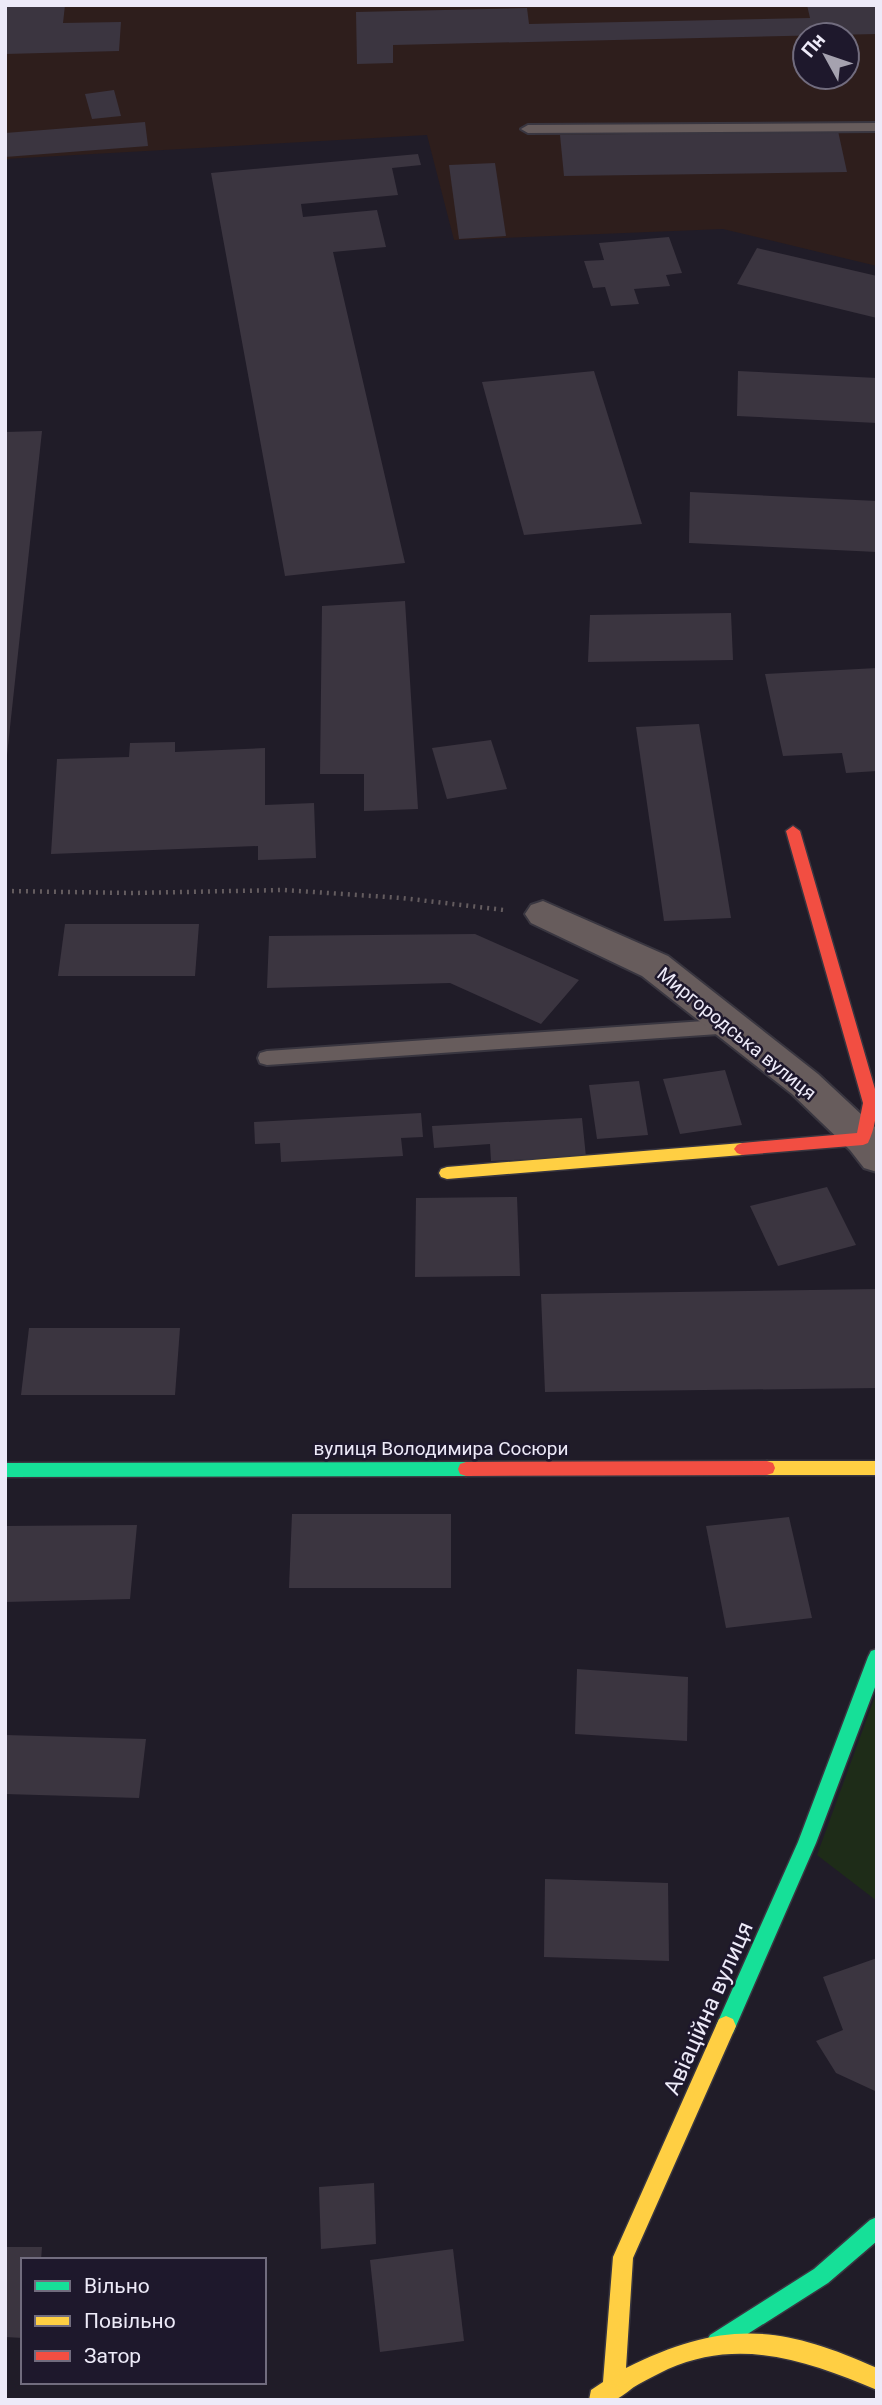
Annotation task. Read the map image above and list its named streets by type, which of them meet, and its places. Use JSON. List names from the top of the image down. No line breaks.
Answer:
{"streets":{"street":["Миргородська вулиця","вулиця Володимира Сосюри","Авіаційна вулиця"]},"legend":["Вільно","Повільно","Затор"],"north":"top left"}
